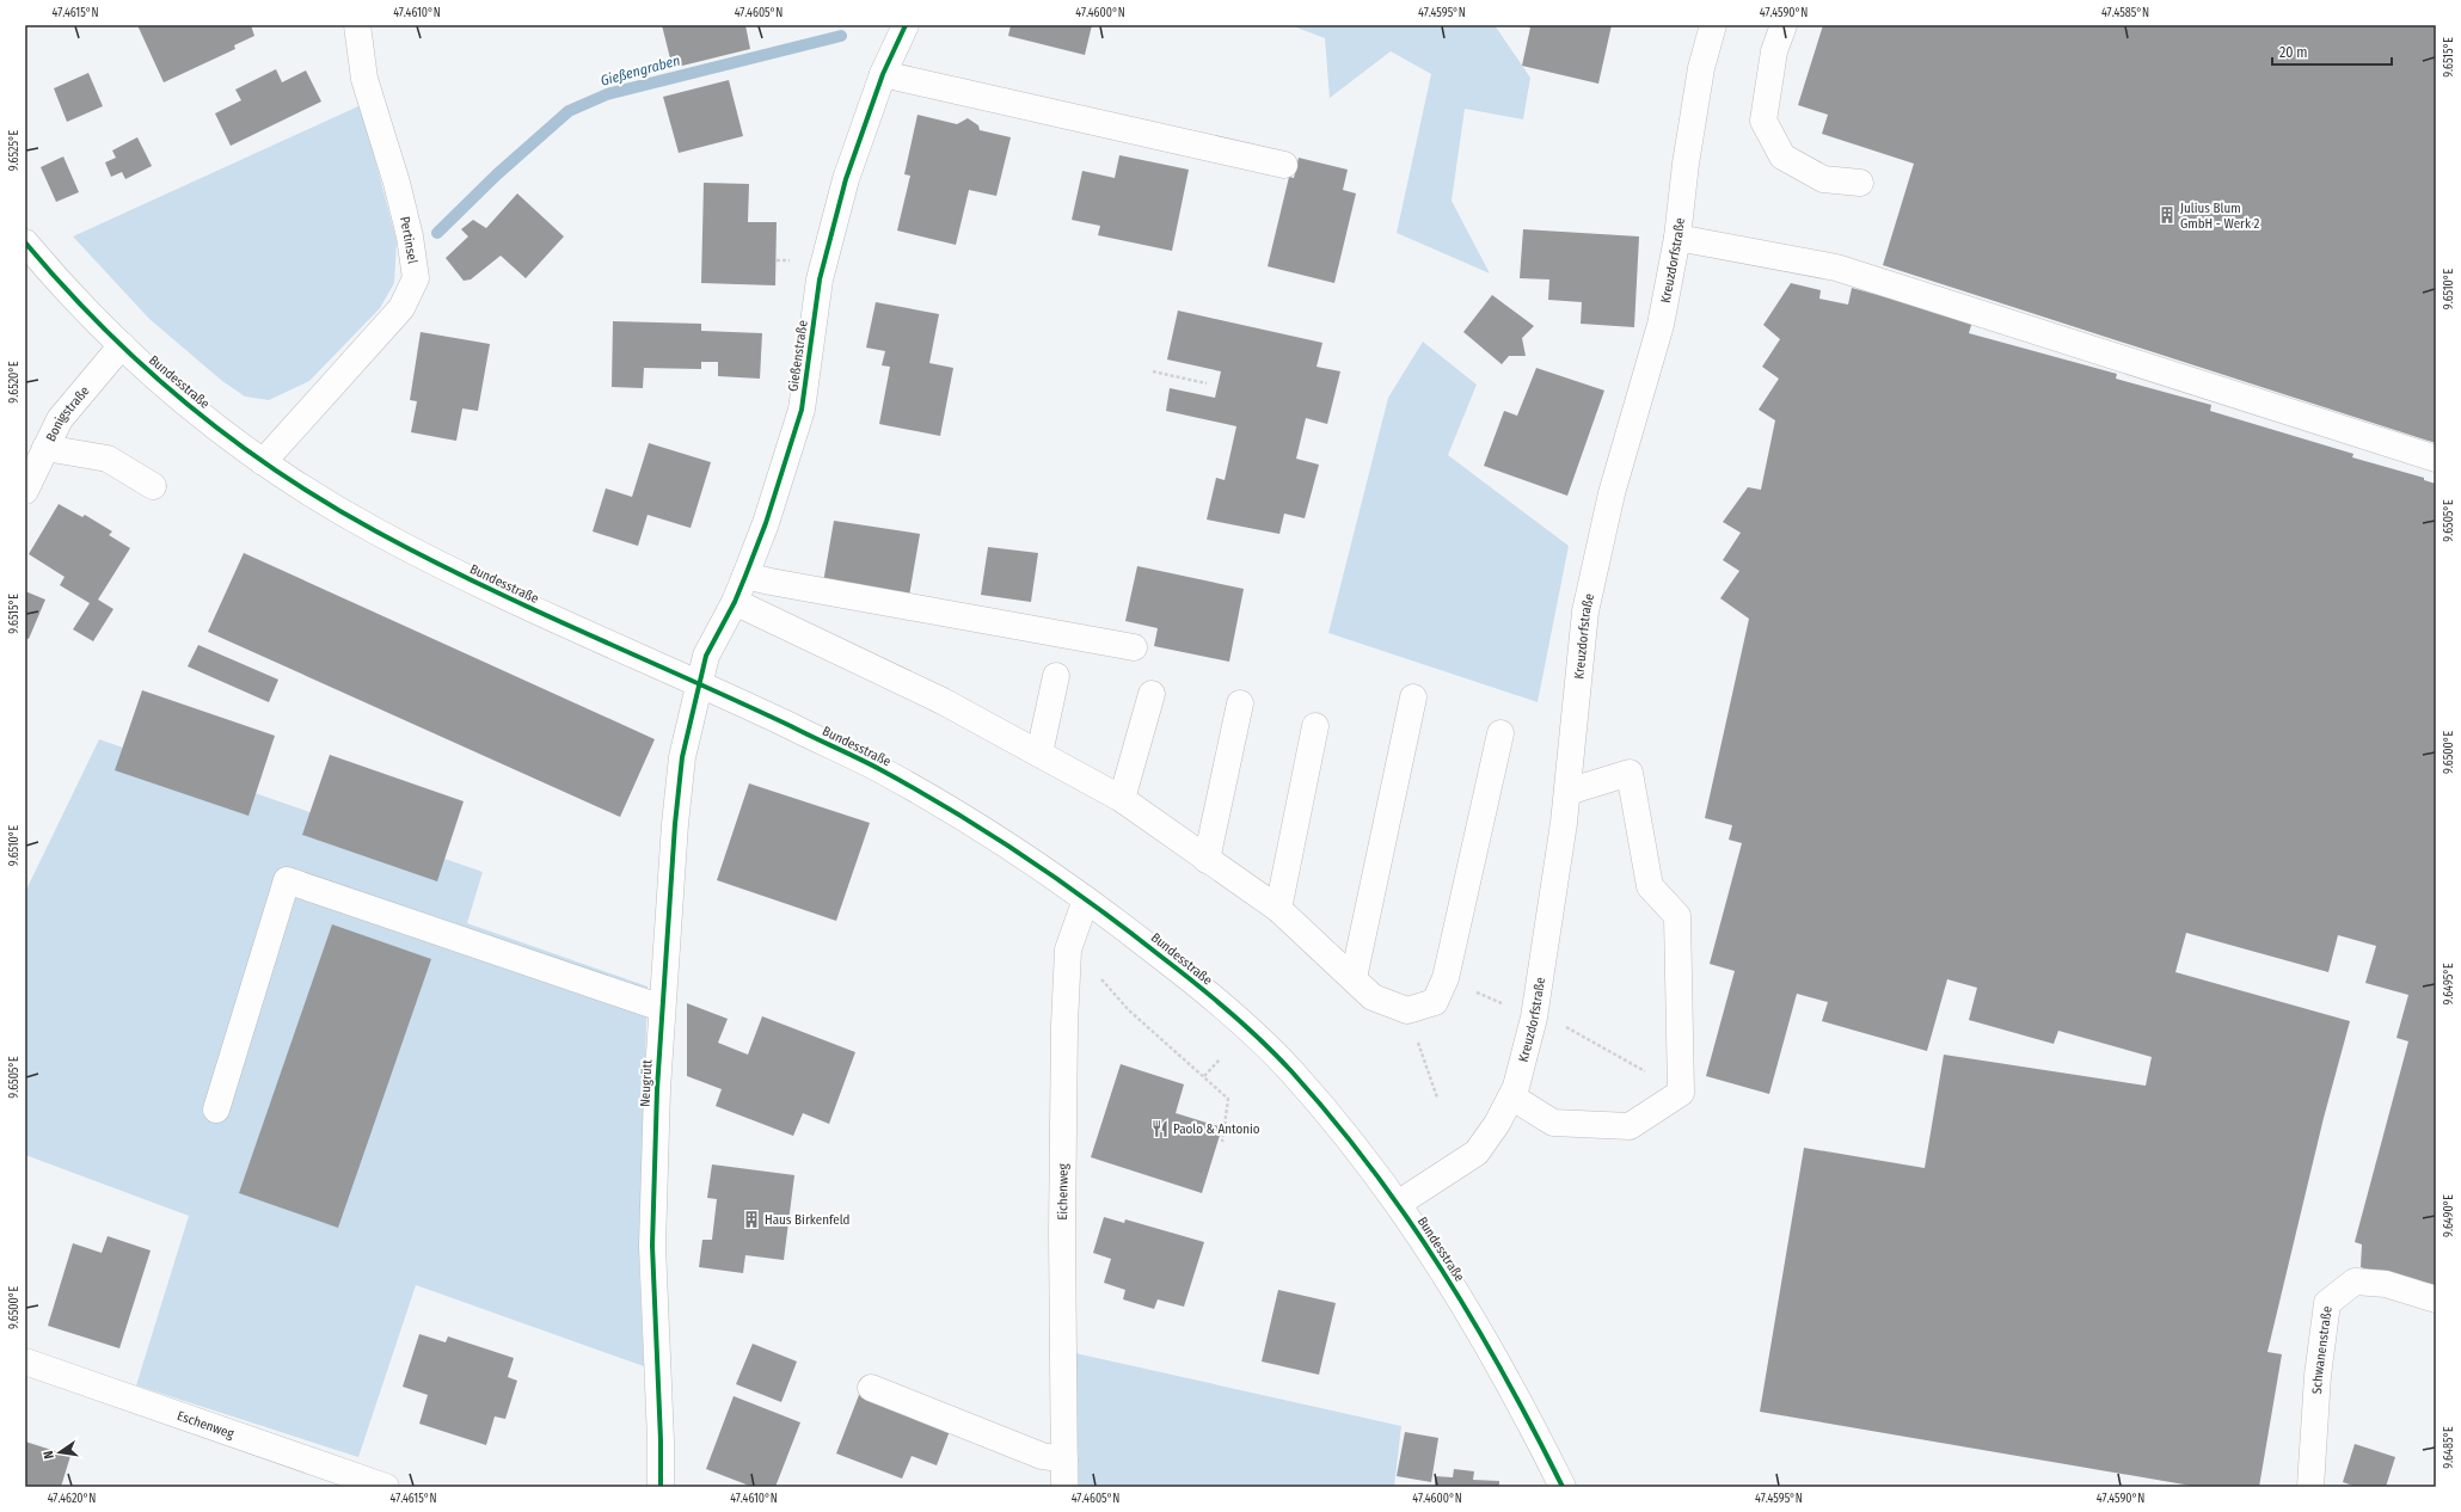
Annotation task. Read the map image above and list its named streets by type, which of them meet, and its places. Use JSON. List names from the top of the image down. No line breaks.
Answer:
{"streets":{"street":["Pertinsel","Kreuzdorfstraße","Gießenstraße","Bundesstraße","Bonigstraße","Neugrütt","Eichenweg","Schwanenstraße","Eschenweg"]},"crossings":[["Pertinsel","Bundesstraße"],["Kreuzdorfstraße","Bundesstraße"],["Gießenstraße","Bundesstraße"],["Gießenstraße","Neugrütt"],["Bundesstraße","Bonigstraße"],["Bundesstraße","Neugrütt"],["Bundesstraße","Eichenweg"]],"water":["Gießengraben"],"places":{"building":["Julius Blum GmbH - Werk 2","Haus Birkenfeld"],"restaurant":["Paolo & Antonio"]},"scale_bar":"20 m","north":"left","coordinates":["47.4615°N","47.4610°N","47.4605°N","47.4600°N","47.4595°N","47.4590°N","47.4585°N","9.6515°E","9.6525°E","9.6510°E","9.6520°E","9.6505°E","9.6500°E","9.6495°E","9.6490°E","9.6485°E","47.4620°N"]}
